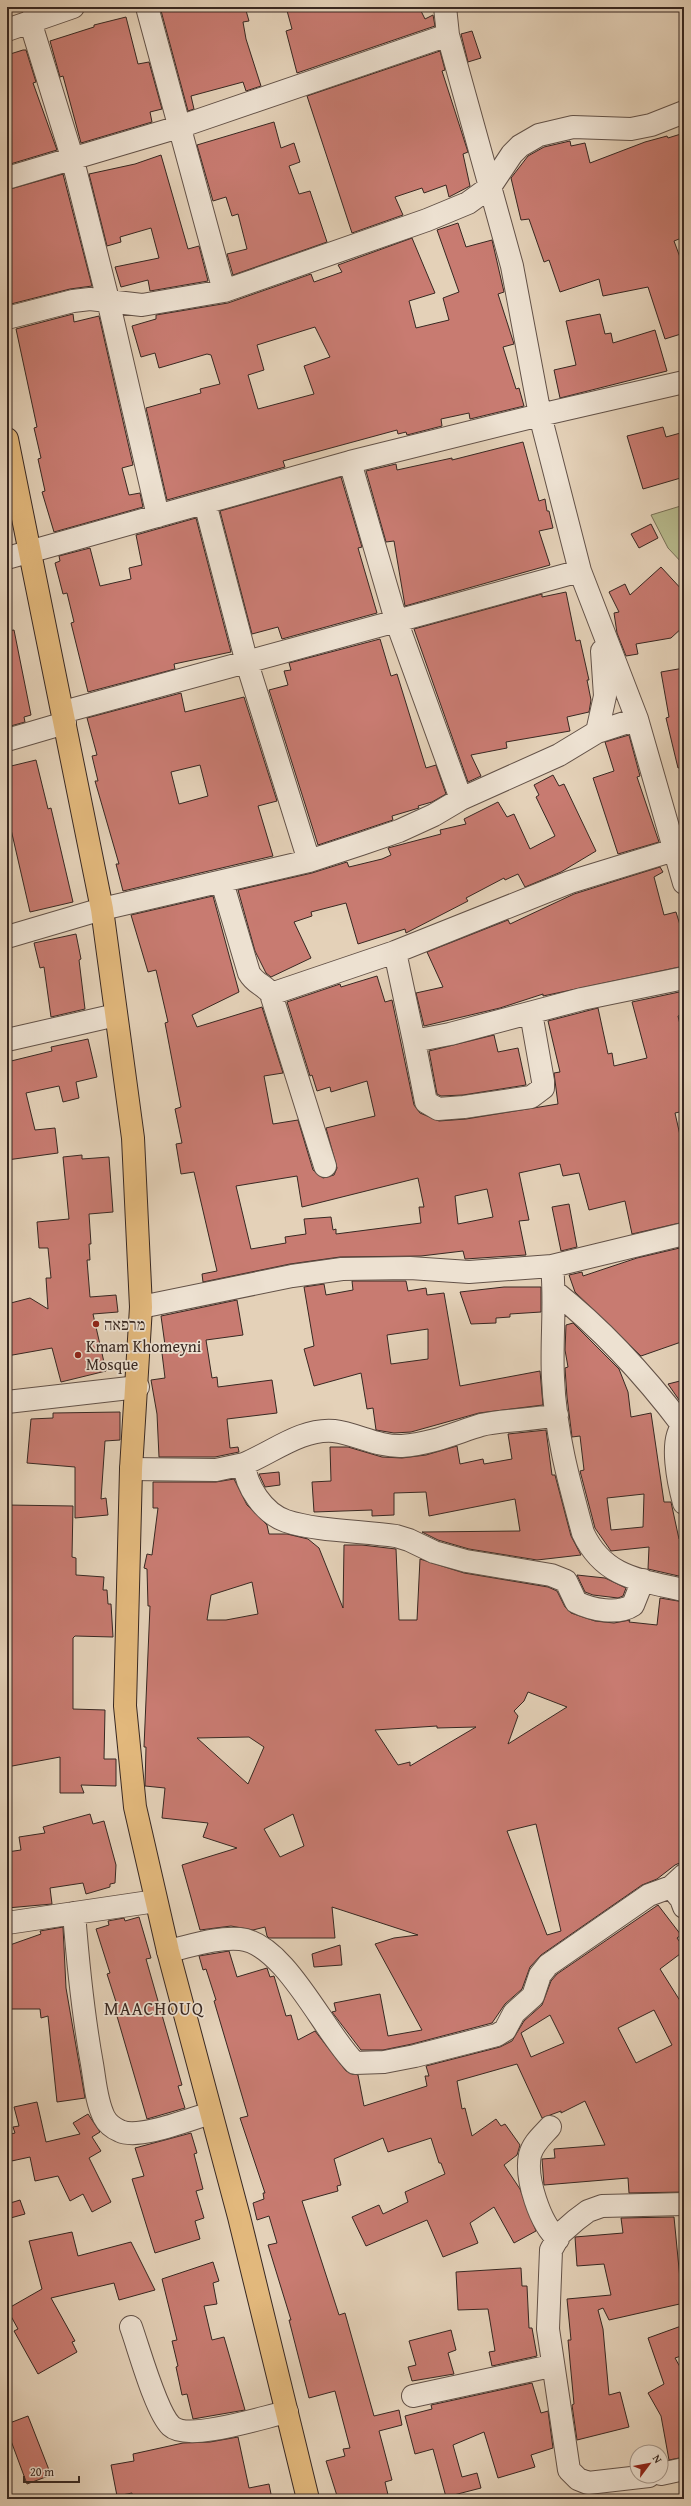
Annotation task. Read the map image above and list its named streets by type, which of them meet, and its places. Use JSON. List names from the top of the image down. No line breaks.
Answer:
{"districts":["MAACHOUQ"],"places":["מרפאה","Kmam Khomeyni Mosque"],"scale_bar":"20 m","north":"top right"}
